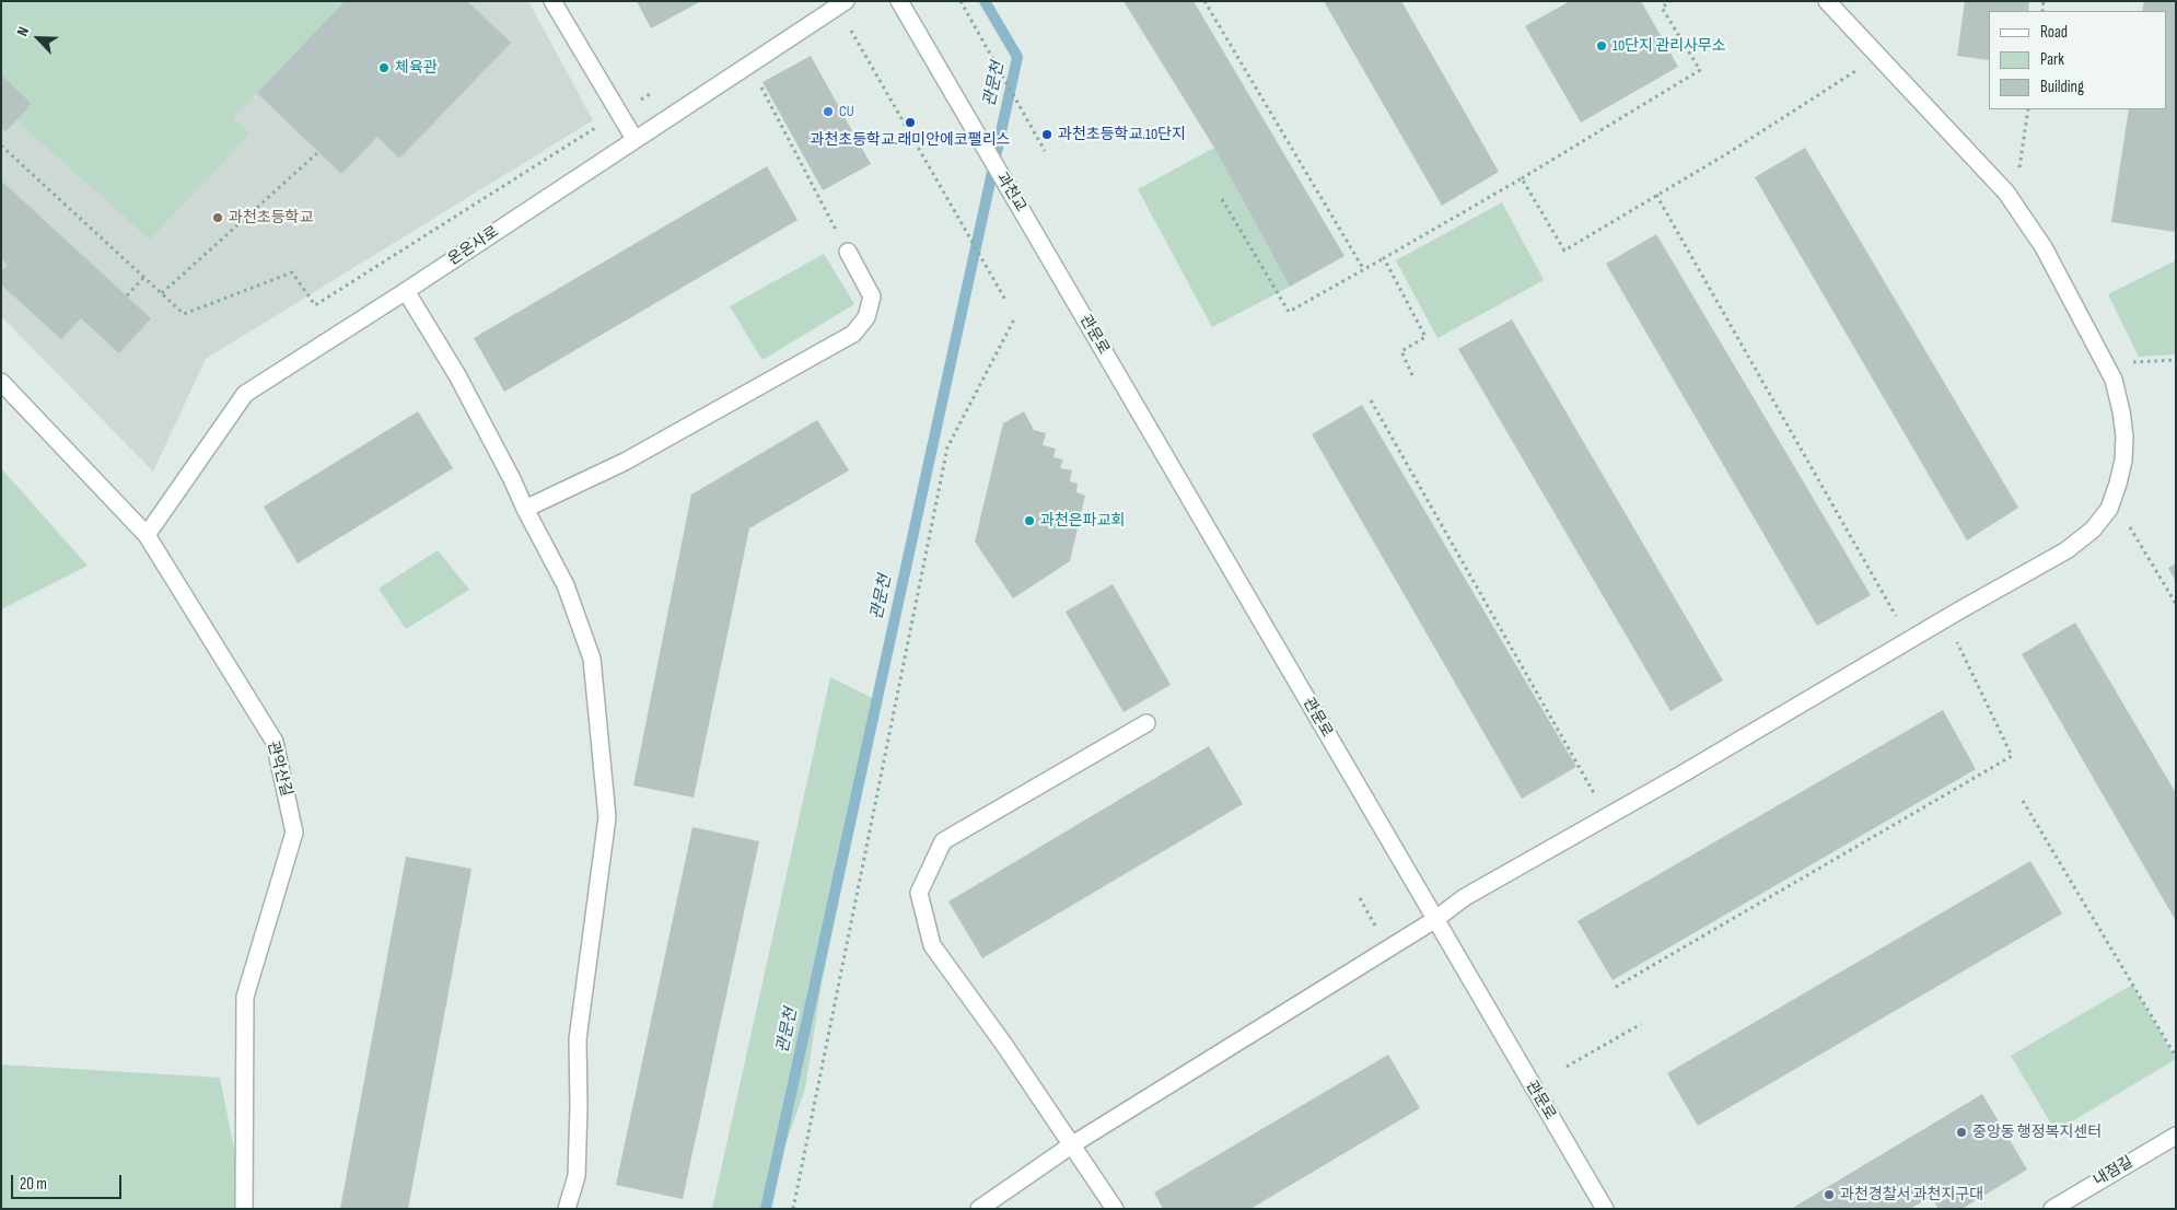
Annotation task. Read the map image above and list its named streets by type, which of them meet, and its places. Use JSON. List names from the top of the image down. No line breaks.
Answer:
{"streets":{"street":["과천교","온온사로","관문로","관악산길","내점길"]},"crossings":[["과천교","관문로"],["온온사로","관악산길"]],"water":["관문천"],"places":["10단지 관리사무소","체육관","CU","과천초등학교.래미안에코팰리스","과천초등학교.10단지","과천초등학교","과천은파교회","중앙동 행정복지센터","과천경찰서 과천지구대"],"legend":["Road","Park","Building"],"scale_bar":"20 m","north":"top left"}
